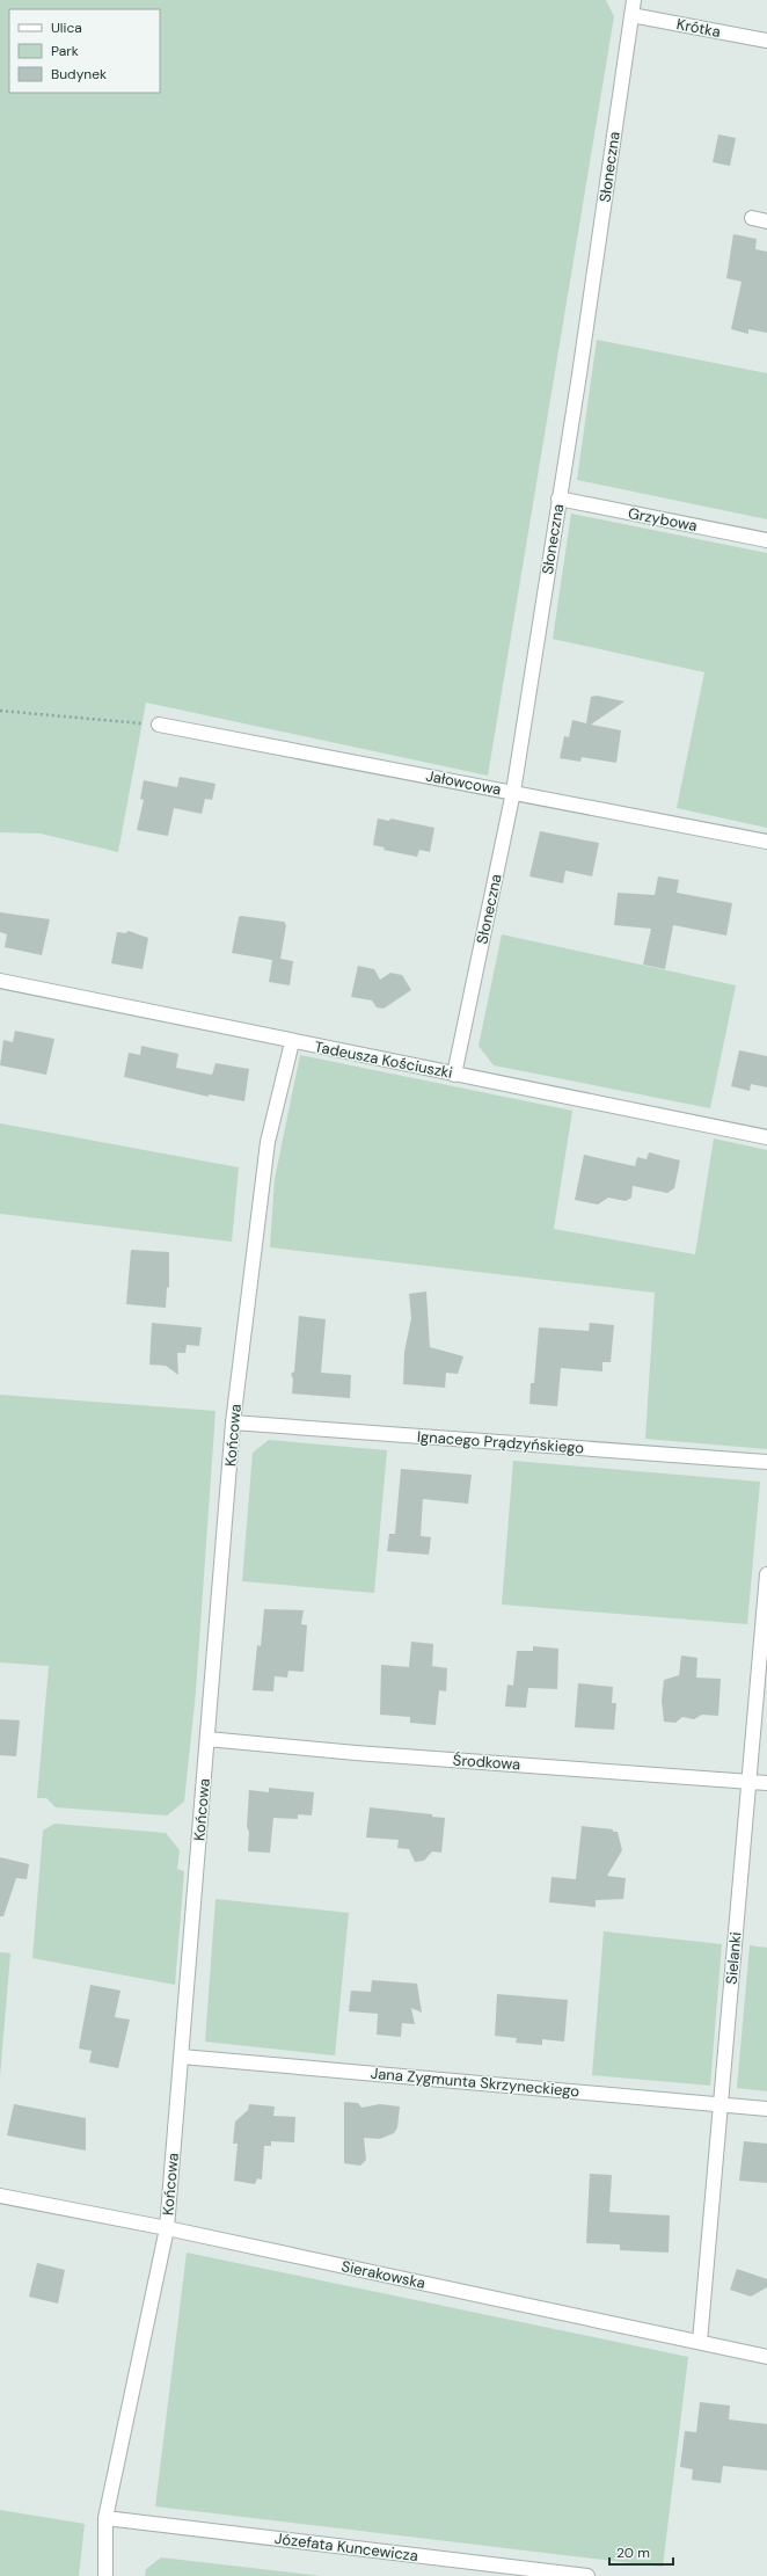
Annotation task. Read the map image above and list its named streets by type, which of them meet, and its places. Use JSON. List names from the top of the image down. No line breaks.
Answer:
{"streets":{"street":["Krótka","Słoneczna","Grzybowa","Jałowcowa","Tadeusza Kościuszki","Końcowa","Ignacego Prądzyńskiego","Środkowa","Sielanki","Jana Zygmunta Skrzyneckiego","Sierakowska","Józefata Kuncewicza"]},"crossings":[["Krótka","Słoneczna"],["Słoneczna","Grzybowa"],["Słoneczna","Jałowcowa"],["Słoneczna","Tadeusza Kościuszki"],["Tadeusza Kościuszki","Końcowa"],["Końcowa","Ignacego Prądzyńskiego"],["Końcowa","Środkowa"],["Końcowa","Jana Zygmunta Skrzyneckiego"],["Końcowa","Sierakowska"],["Końcowa","Józefata Kuncewicza"],["Środkowa","Sielanki"],["Sielanki","Jana Zygmunta Skrzyneckiego"],["Sielanki","Sierakowska"]],"legend":["Ulica","Park","Budynek"],"scale_bar":"20 m"}
